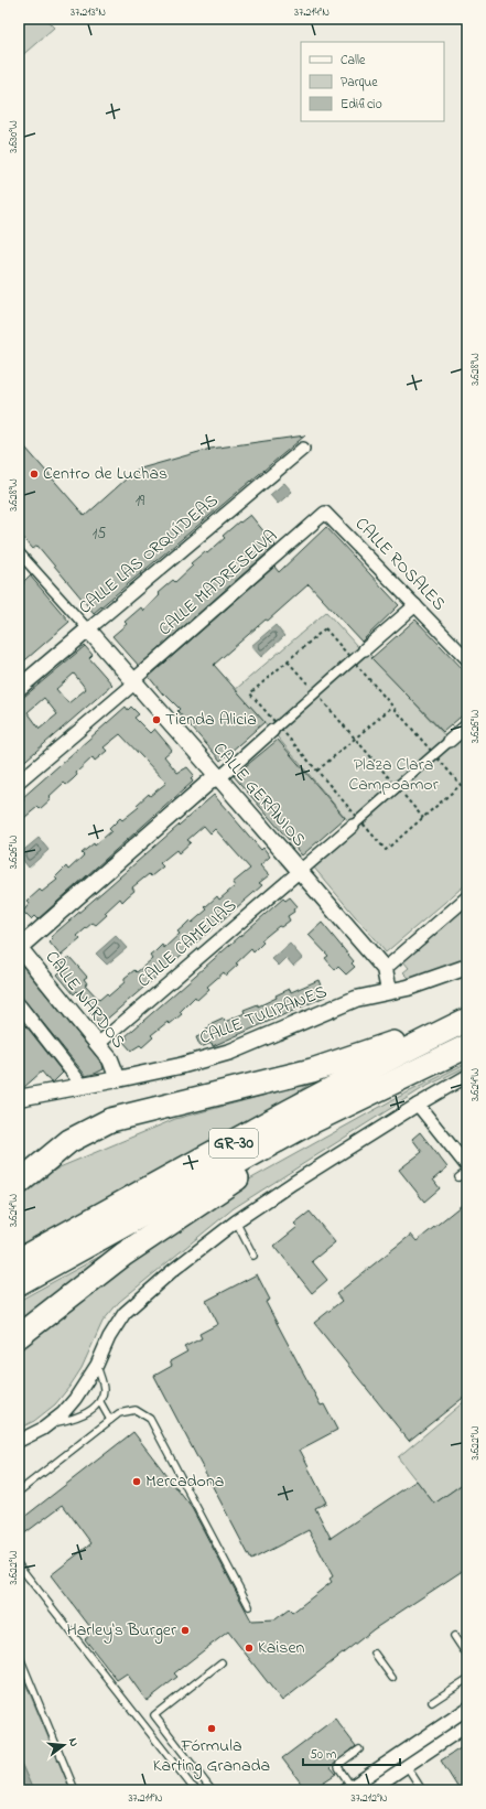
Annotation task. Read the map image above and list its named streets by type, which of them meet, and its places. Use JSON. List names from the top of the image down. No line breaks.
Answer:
{"streets":{"highway":["GR-30"],"street":["CALLE LAS ORQUÍDEAS","CALLE ROSALES","CALLE MADRESELVA","CALLE GERANIOS","CALLE CAMELIAS","CALLE NARDOS","CALLE TULIPANES"]},"crossings":[["CALLE LAS ORQUÍDEAS","CALLE GERANIOS"],["CALLE ROSALES","CALLE MADRESELVA"],["CALLE MADRESELVA","CALLE GERANIOS"],["CALLE GERANIOS","CALLE CAMELIAS"],["CALLE GERANIOS","CALLE TULIPANES"],["CALLE CAMELIAS","CALLE NARDOS"],["CALLE NARDOS","CALLE TULIPANES"]],"parks":["Plaza Clara Campoamor"],"places":["Centro de Luchas","Tienda Alicia","Mercadona","Harley's Burger","Kaisen","Fórmula Karting Granada"],"house_numbers":["19","15"],"legend":["Calle","Parque","Edificio"],"scale_bar":"50 m","north":"right","coordinates":["37.213°N","37.214°N","3.630°W","3.628°W","3.626°W","3.624°W","3.622°W","37.211°N","37.212°N"]}
